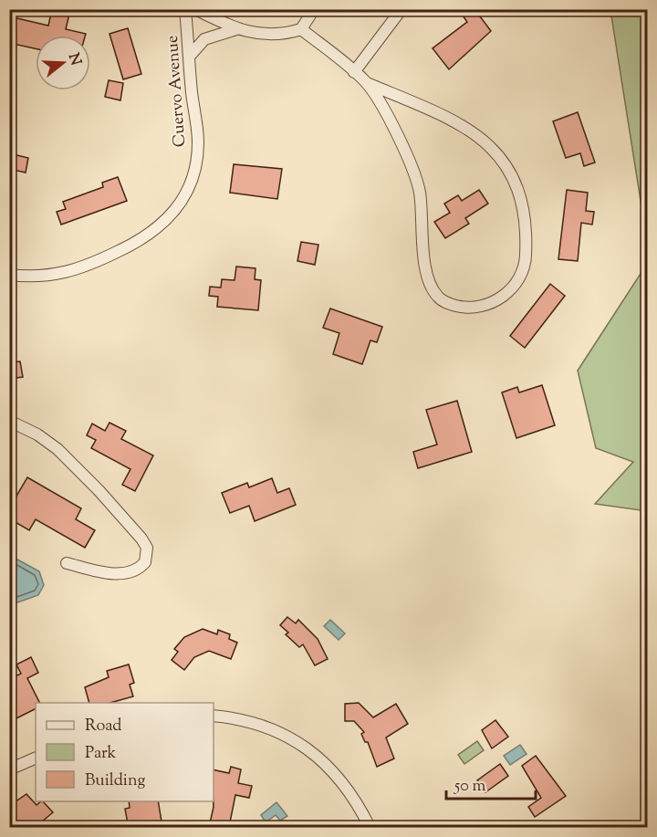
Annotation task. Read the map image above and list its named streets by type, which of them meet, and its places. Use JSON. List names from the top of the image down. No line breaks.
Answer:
{"streets":{"street":["Cuervo Avenue"]},"legend":["Road","Park","Building"],"scale_bar":"50 m","north":"right"}
